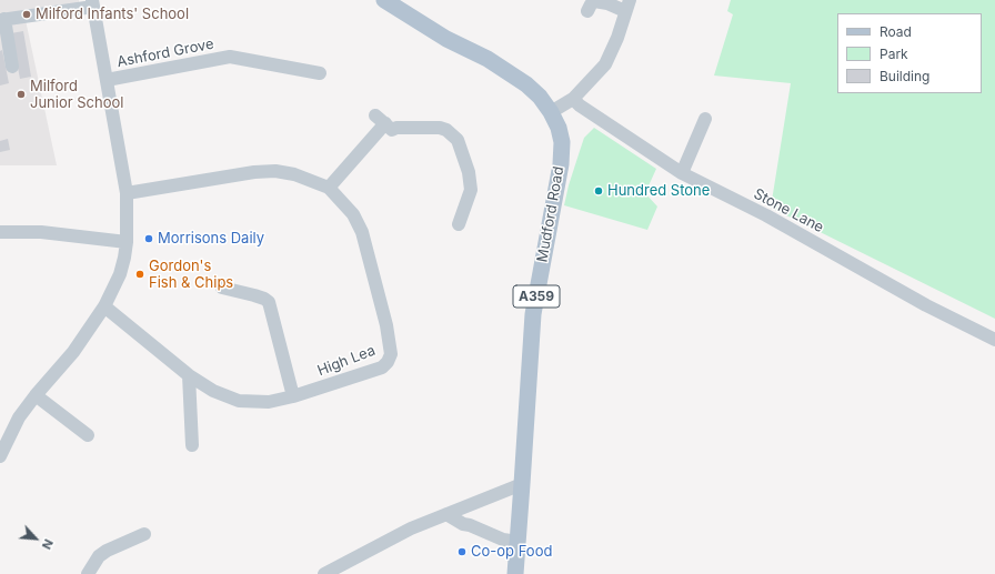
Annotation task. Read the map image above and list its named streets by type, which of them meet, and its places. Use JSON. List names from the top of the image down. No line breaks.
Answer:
{"streets":{"main road":["Mudford Road","A359"],"street":["Ashford Grove","Stone Lane","High Lea"]},"places":["Milford Infants' School","Milford Junior School","Hundred Stone","Morrisons Daily","Gordon's Fish & Chips","Co-op Food"],"legend":["Road","Park","Building"],"north":"bottom right"}
